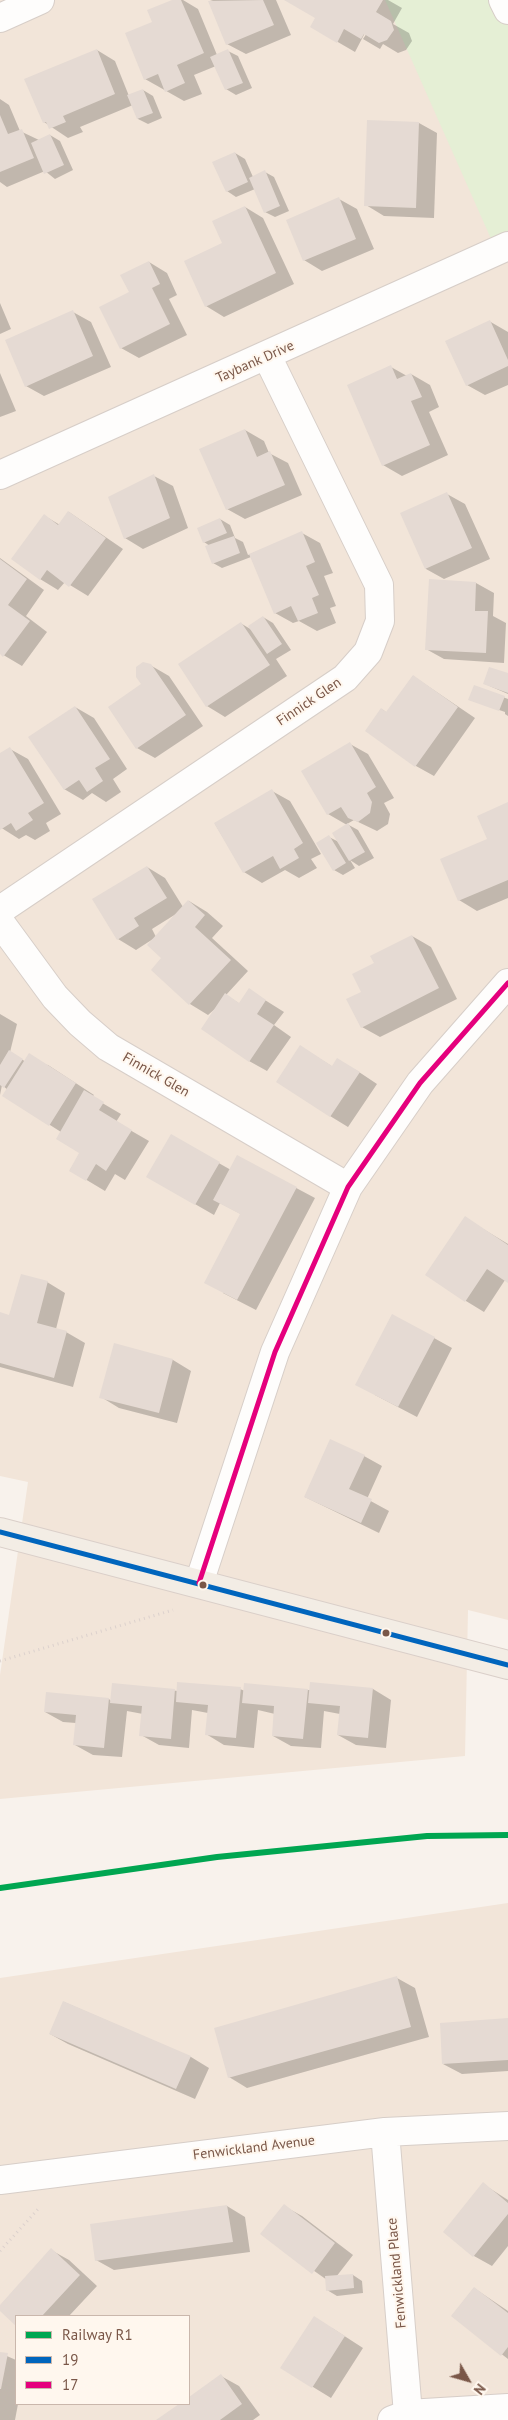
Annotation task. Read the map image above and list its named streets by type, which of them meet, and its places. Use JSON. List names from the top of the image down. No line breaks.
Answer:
{"streets":{"street":["Taybank Drive","Finnick Glen","Fenwickland Avenue","Fenwickland Place"]},"crossings":[["Taybank Drive","Finnick Glen"],["Fenwickland Avenue","Fenwickland Place"]],"lines":["transit line 17","transit line 19","rail line R1"],"legend":["Railway R1","19","17"],"north":"bottom right"}
